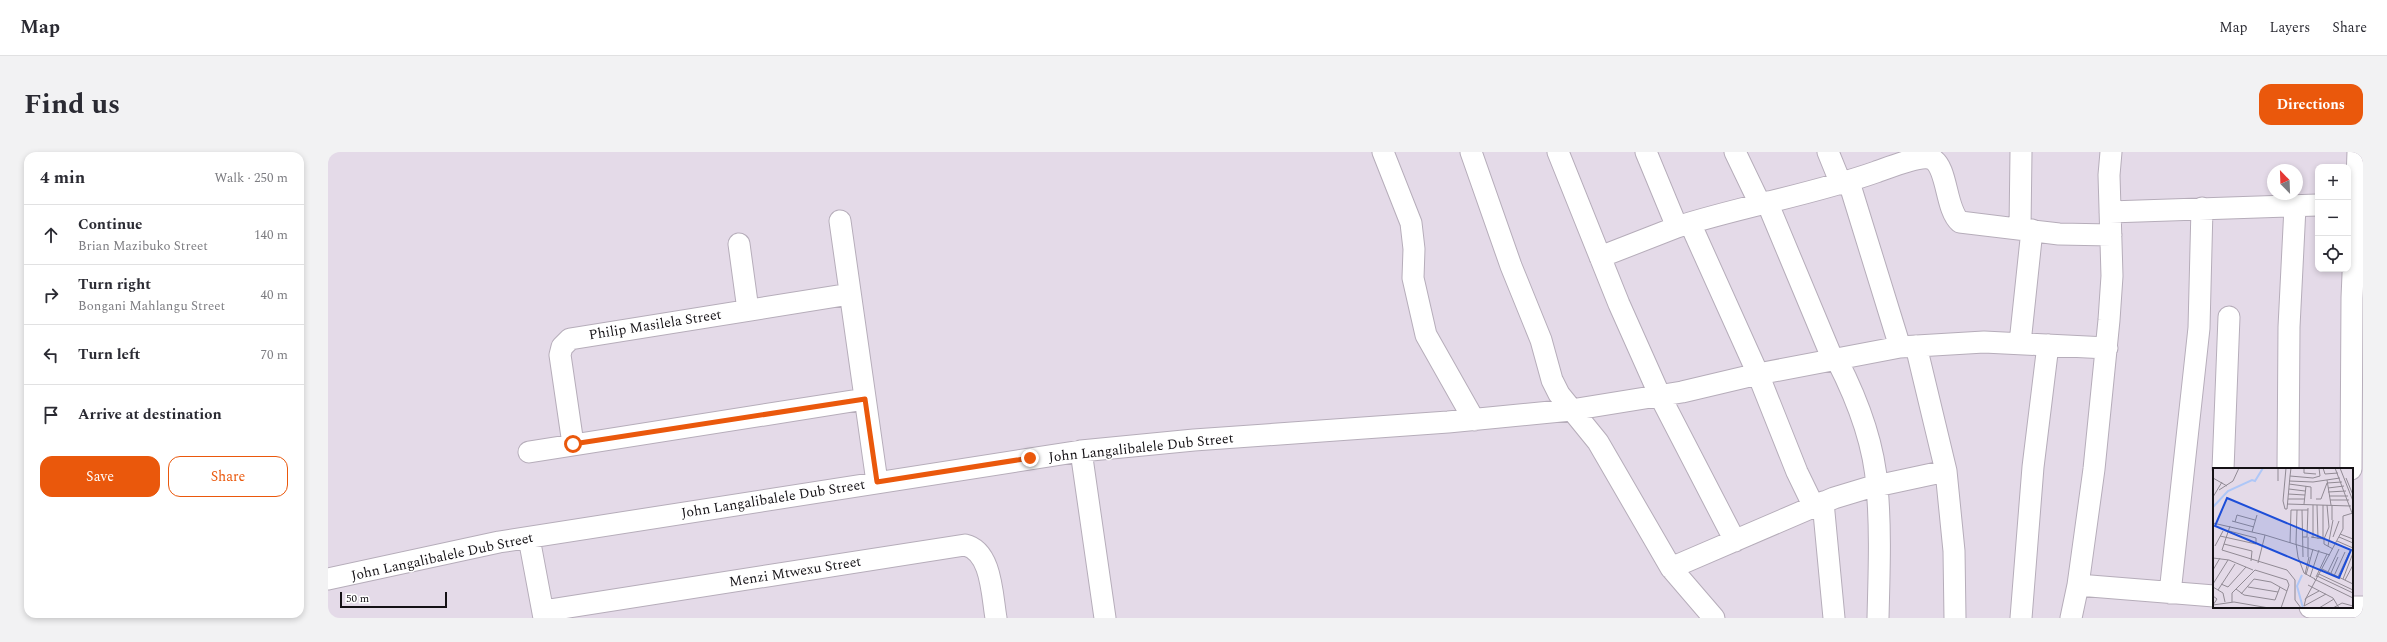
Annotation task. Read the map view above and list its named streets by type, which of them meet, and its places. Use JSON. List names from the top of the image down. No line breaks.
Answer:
{"streets":{"street":["Philip Masilela Street","John Langalibalele Dub Street","Menzi Mtwexu Street"]},"scale_bar":"50 m","north":"top left","page":{"header":"Map","nav":["Map","Layers","Share"],"title":"Find us","buttons":["Directions",["Save","Share"]],"heading":["4 min","Walk · 250 m"],"map_buttons":["+","−"],"list":[["Continue","Brian Mazibuko Street","140 m"],["Turn right","Bongani Mahlangu Street","40 m"],["Turn left","70 m"],"Arrive at destination"],"scale":"50 m"}}
